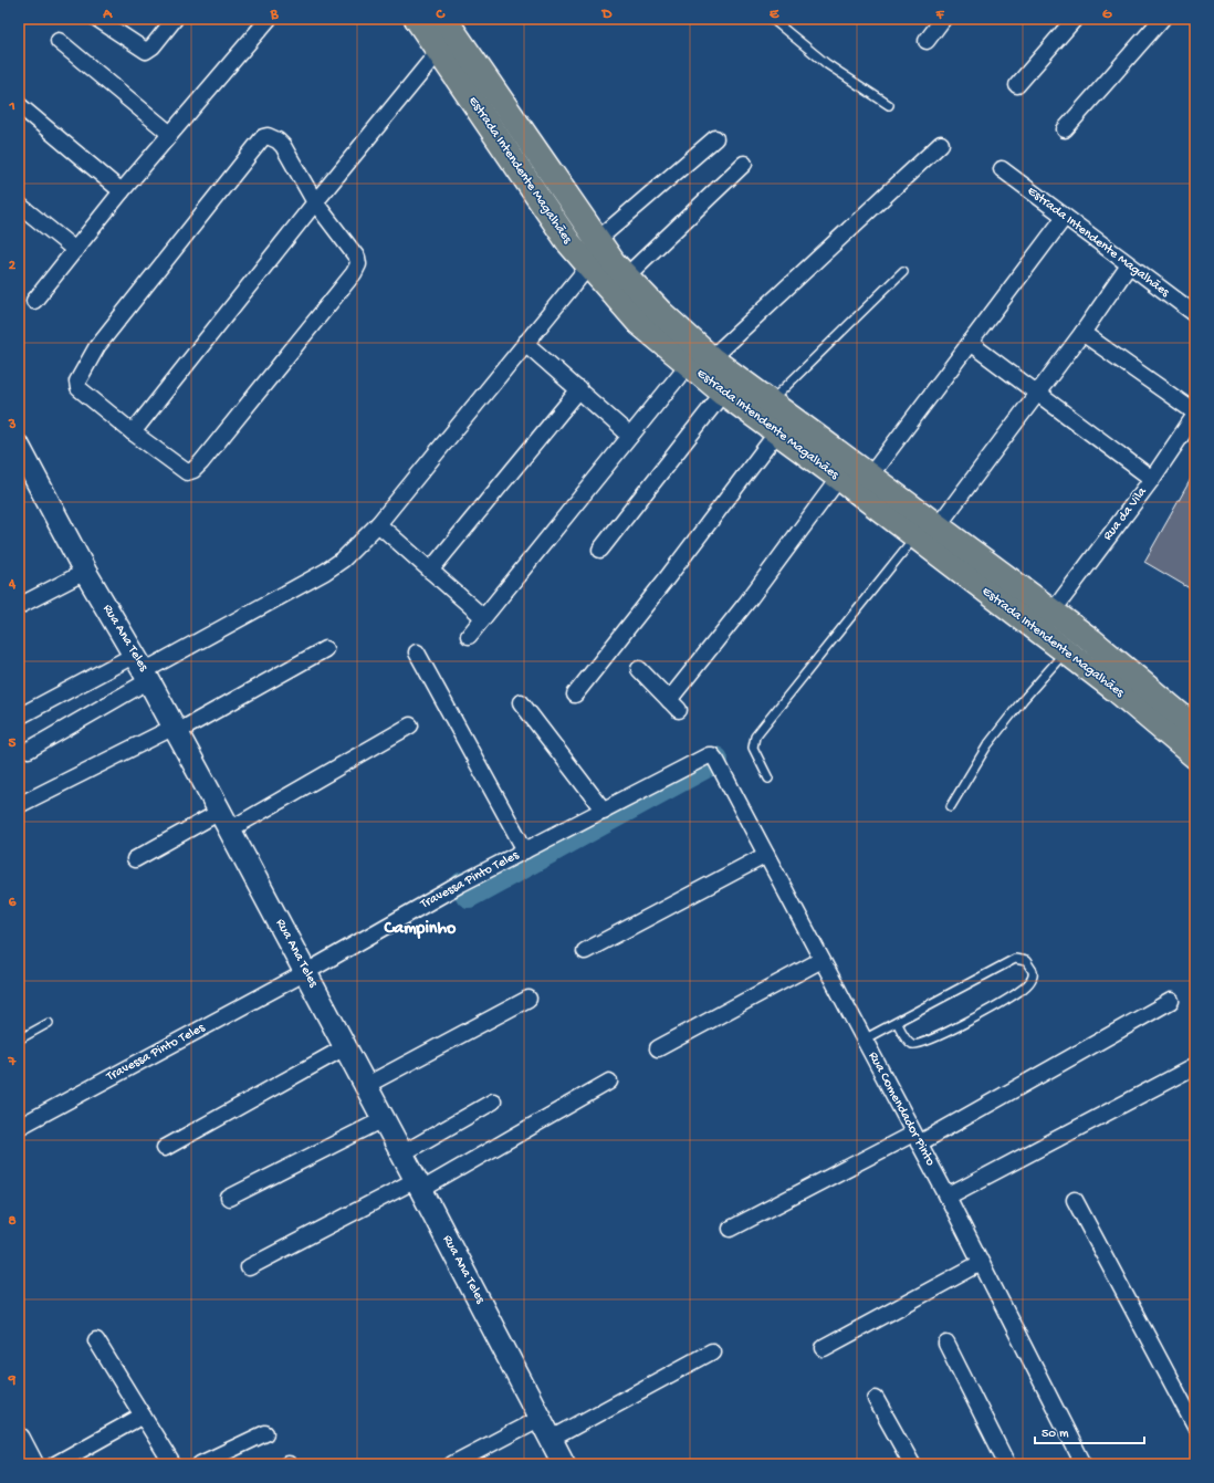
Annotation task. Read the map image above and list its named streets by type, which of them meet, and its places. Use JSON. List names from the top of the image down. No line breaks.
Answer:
{"streets":{"main road":["Estrada Intendente Magalhães"],"street":["Rua da Vila","Rua Ana Teles","Travessa Pinto Teles","Rua Comendador Pinto"]},"crossings":[["Estrada Intendente Magalhães","Rua da Vila"],["Rua Ana Teles","Travessa Pinto Teles"],["Travessa Pinto Teles","Rua Comendador Pinto"]],"districts":["Campinho"],"scale_bar":"50 m","grid":{"columns":["A","B","C","D","E","F","G"],"rows":["1","2","3","4","5","6","7","8","9"]}}
